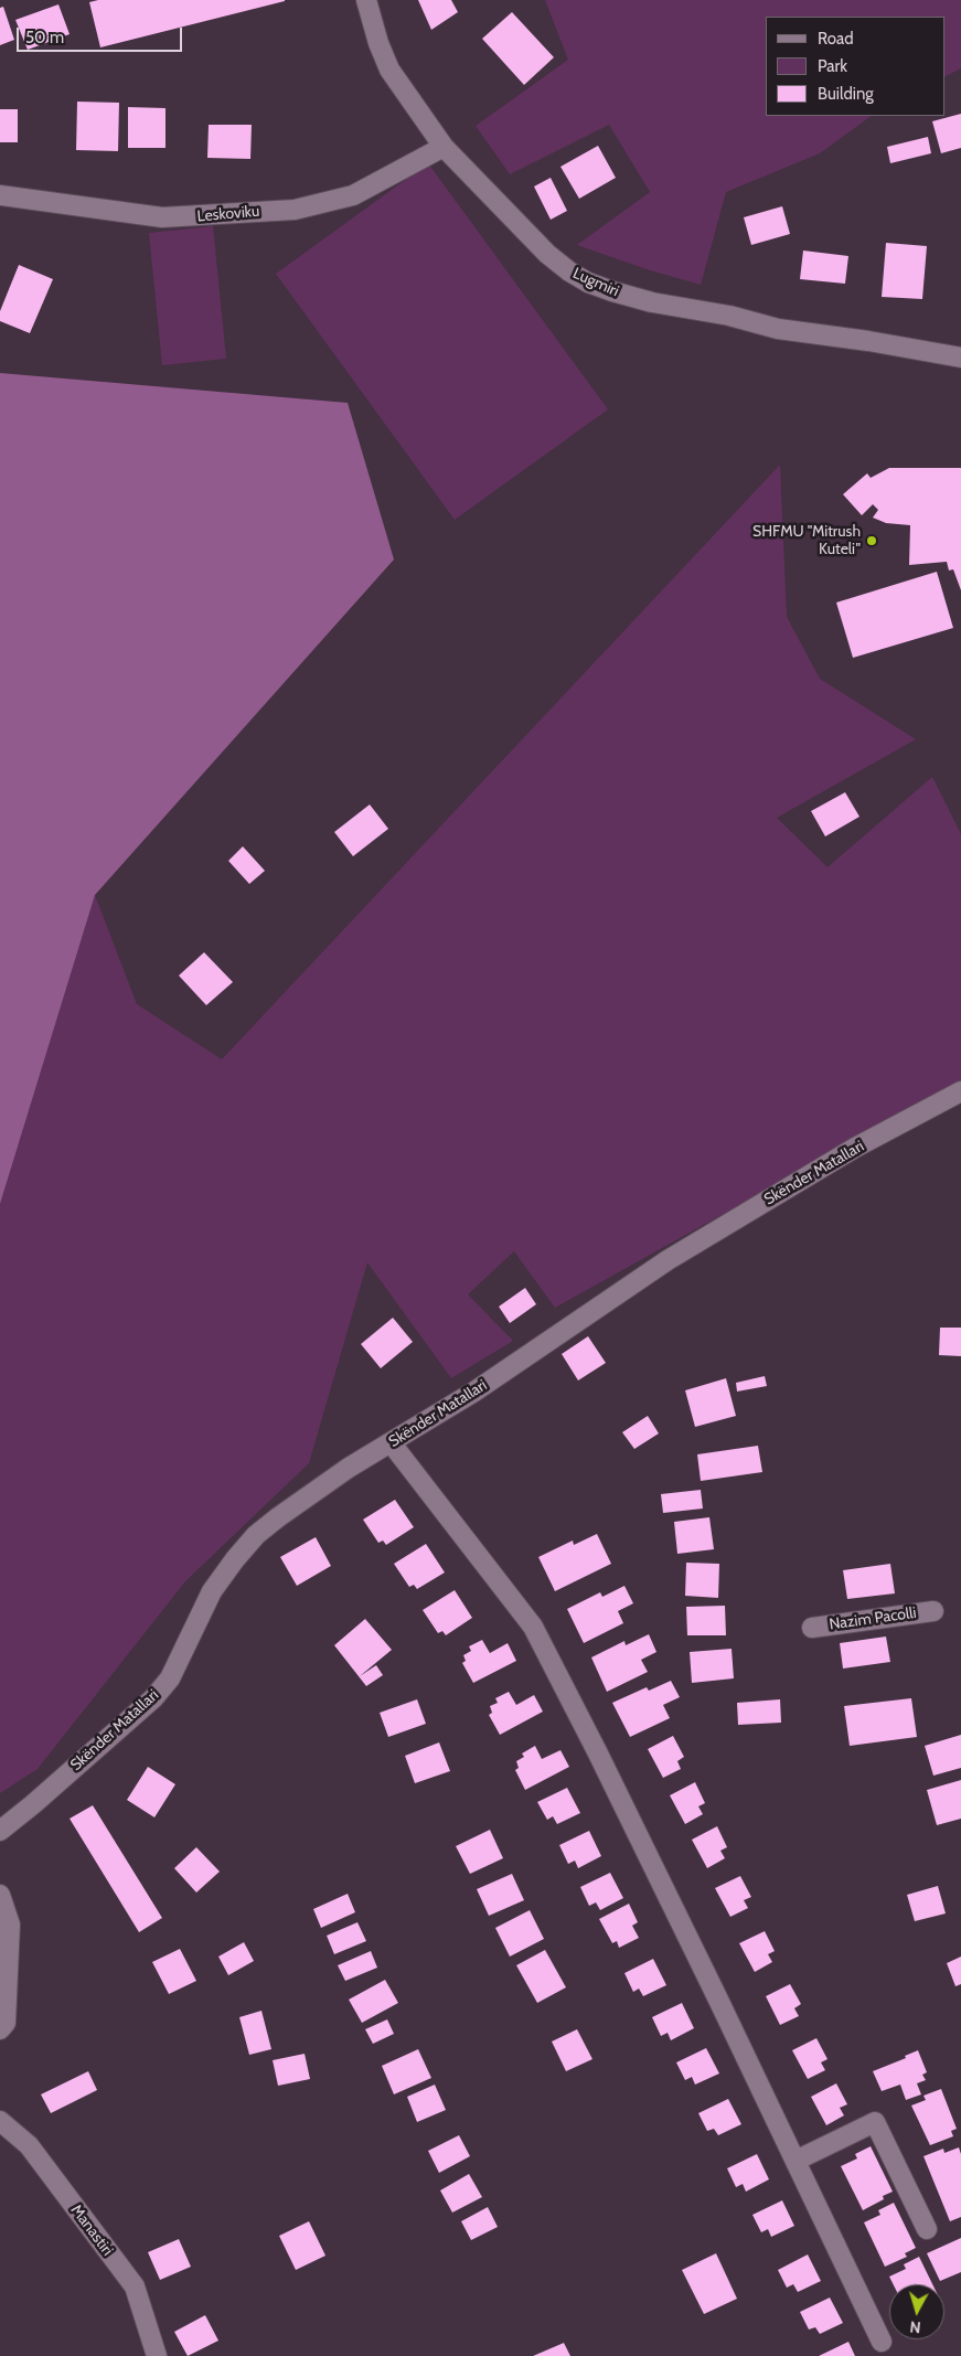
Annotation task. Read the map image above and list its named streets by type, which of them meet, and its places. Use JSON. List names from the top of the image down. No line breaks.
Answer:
{"streets":{"street":["Leskoviku","Lugmiri","Skënder Matallari","Nazim Pacolli","Manastiri"]},"crossings":[["Leskoviku","Lugmiri"]],"places":["SHFMU \"Mitrush Kuteli\""],"legend":["Road","Park","Building"],"scale_bar":"50 m","north":"bottom"}
